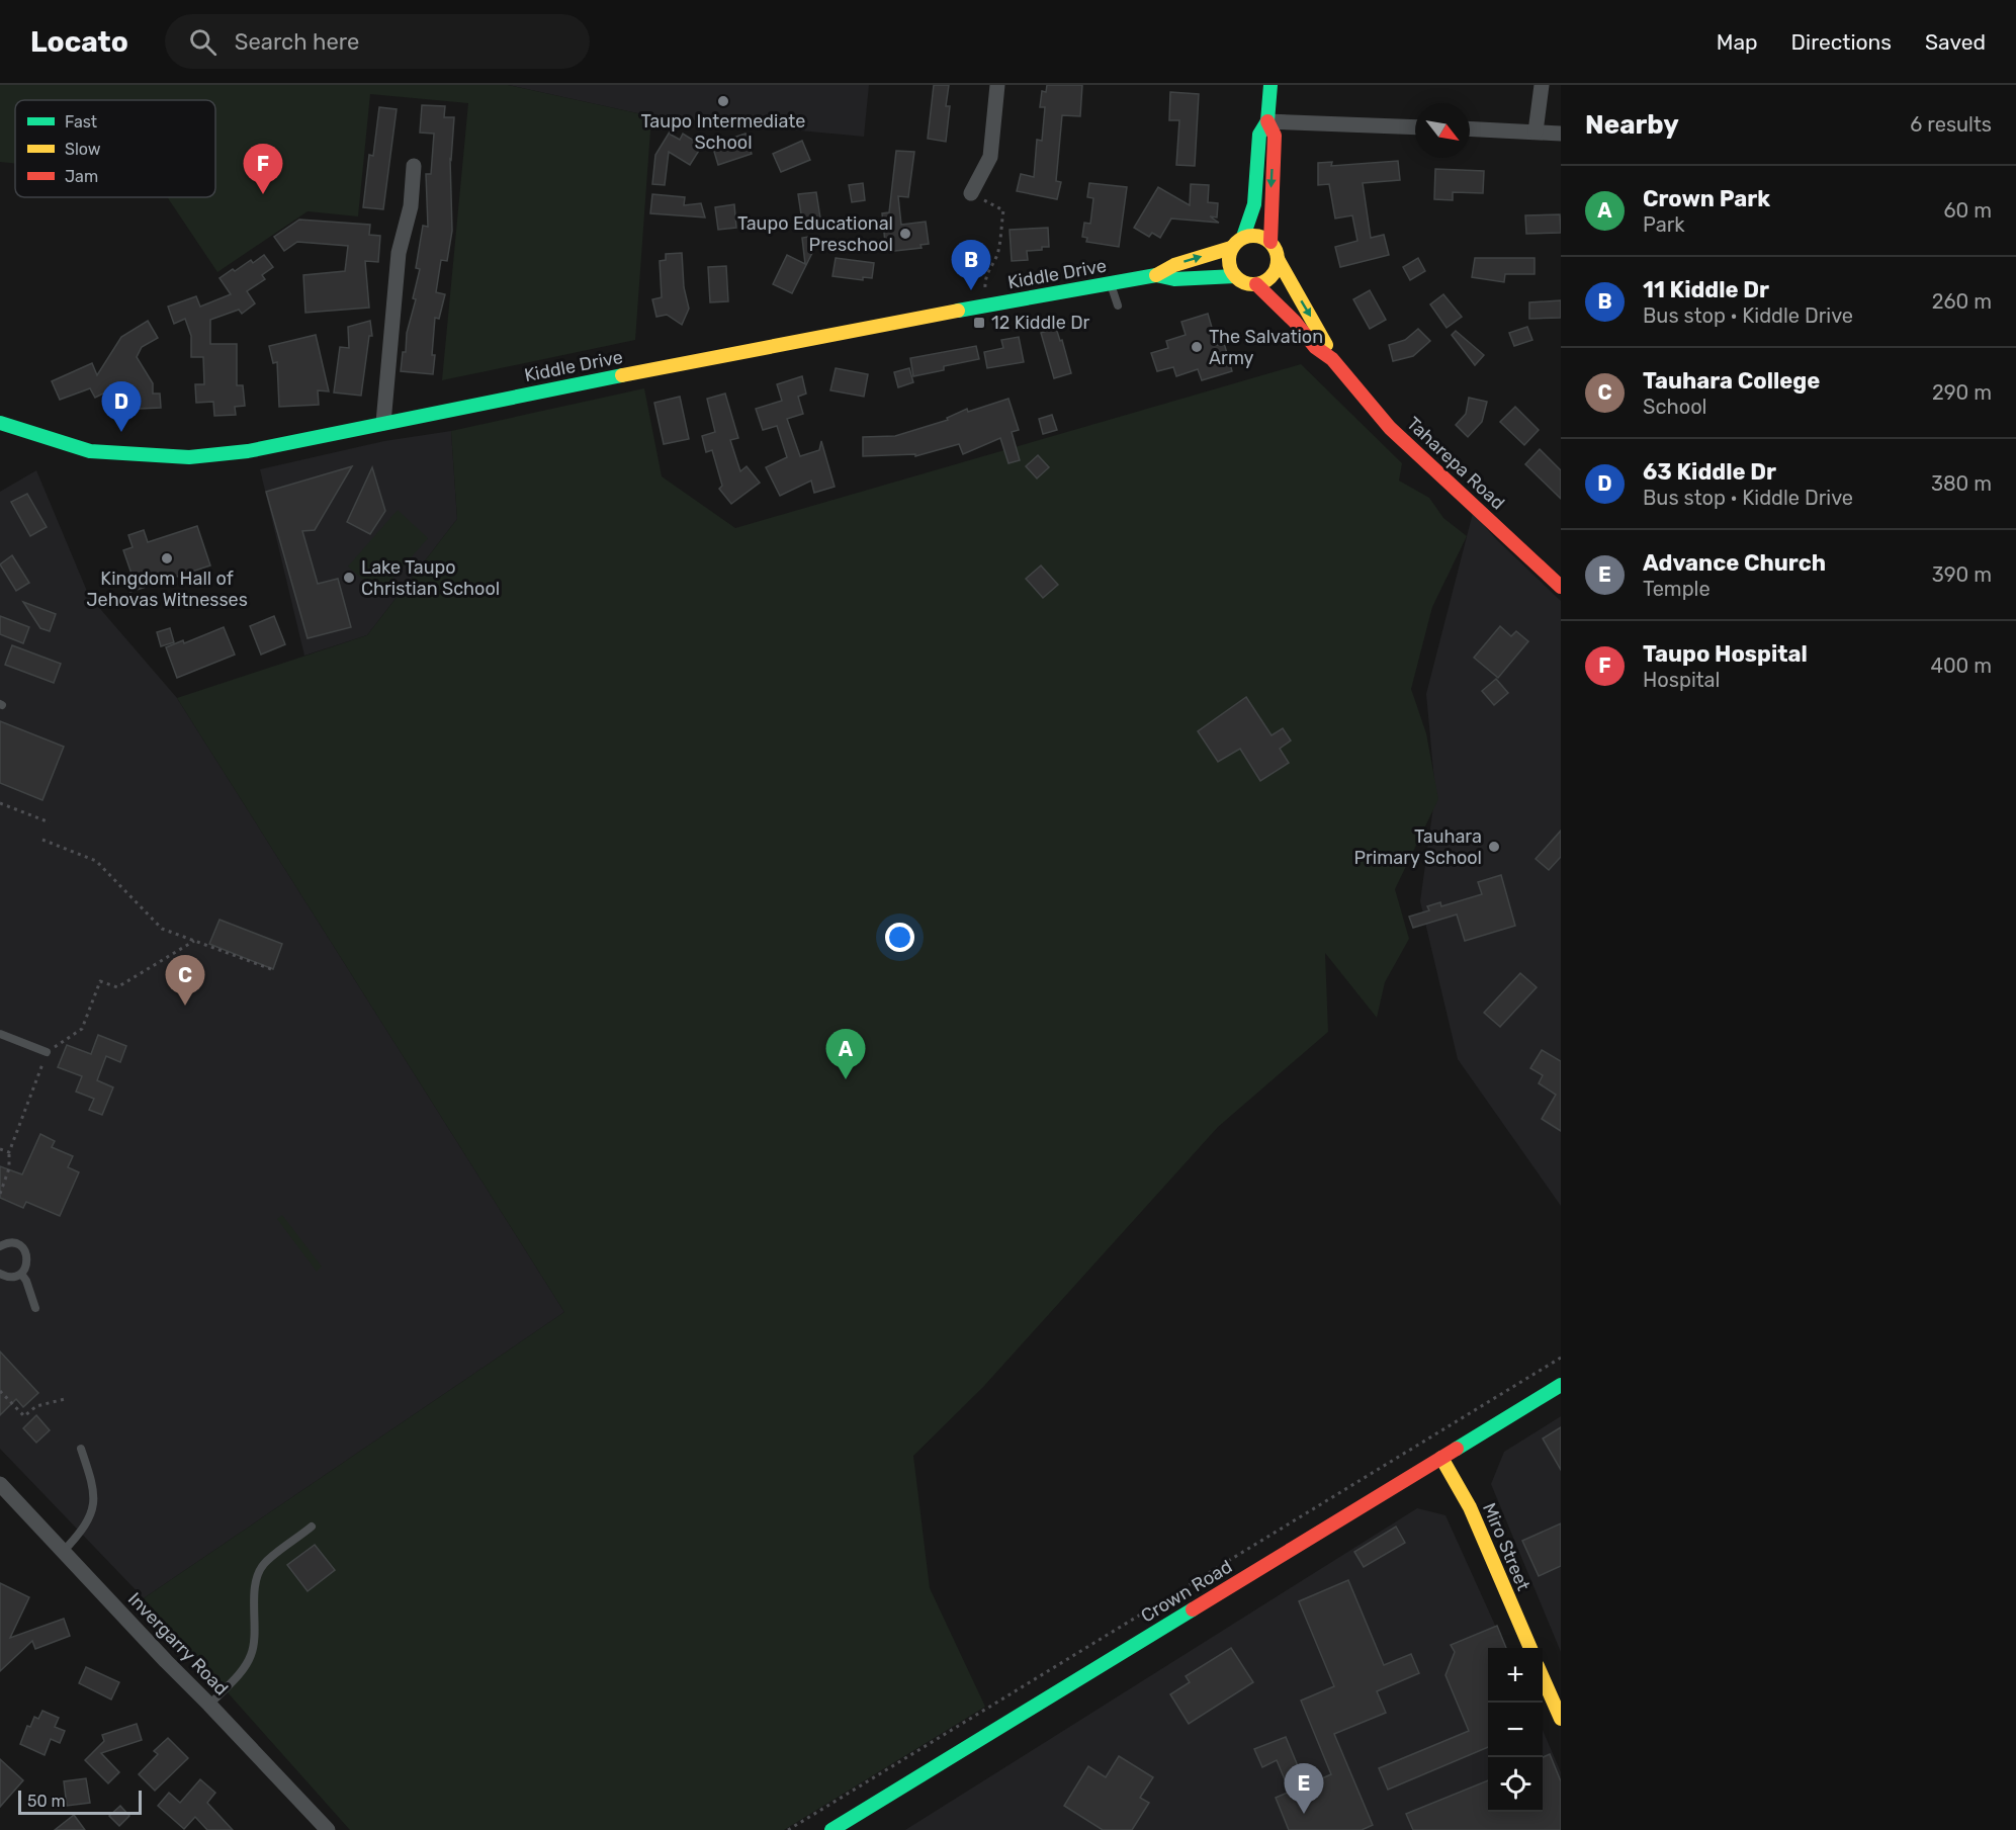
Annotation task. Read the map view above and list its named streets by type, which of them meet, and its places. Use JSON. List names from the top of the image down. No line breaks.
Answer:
{"streets":{"street":["Kiddle Drive","Taharepa Road","Miro Street","Crown Road","Invergarry Road"]},"crossings":[["Kiddle Drive","Taharepa Road"],["Miro Street","Crown Road"]],"places":{"other":["Taupo Intermediate School","Taupo Educational Preschool","The Salvation Army","Kingdom Hall of Jehovas Witnesses","Lake Taupo Christian School","Tauhara Primary School"],"transit":["12 Kiddle Dr"]},"legend":["Fast","Slow","Jam"],"scale_bar":"50 m","north":"bottom right","page":{"header":"Locato","search":"Search here","nav":["Map","Directions","Saved"],"heading":["Nearby","6 results"],"pins":["F","B","D","C","A","E"],"list":[{"mark":"A","name":"Crown Park","note":"Park","value":"60 m"},{"mark":"B","name":"11 Kiddle Dr","note":"Bus stop · Kiddle Drive","value":"260 m"},{"mark":"C","name":"Tauhara College","note":"School","value":"290 m"},{"mark":"D","name":"63 Kiddle Dr","note":"Bus stop · Kiddle Drive","value":"380 m"},{"mark":"E","name":"Advance Church","note":"Temple","value":"390 m"},{"mark":"F","name":"Taupo Hospital","note":"Hospital","value":"400 m"}],"map_buttons":["+","−"],"scale":"50 m"}}
